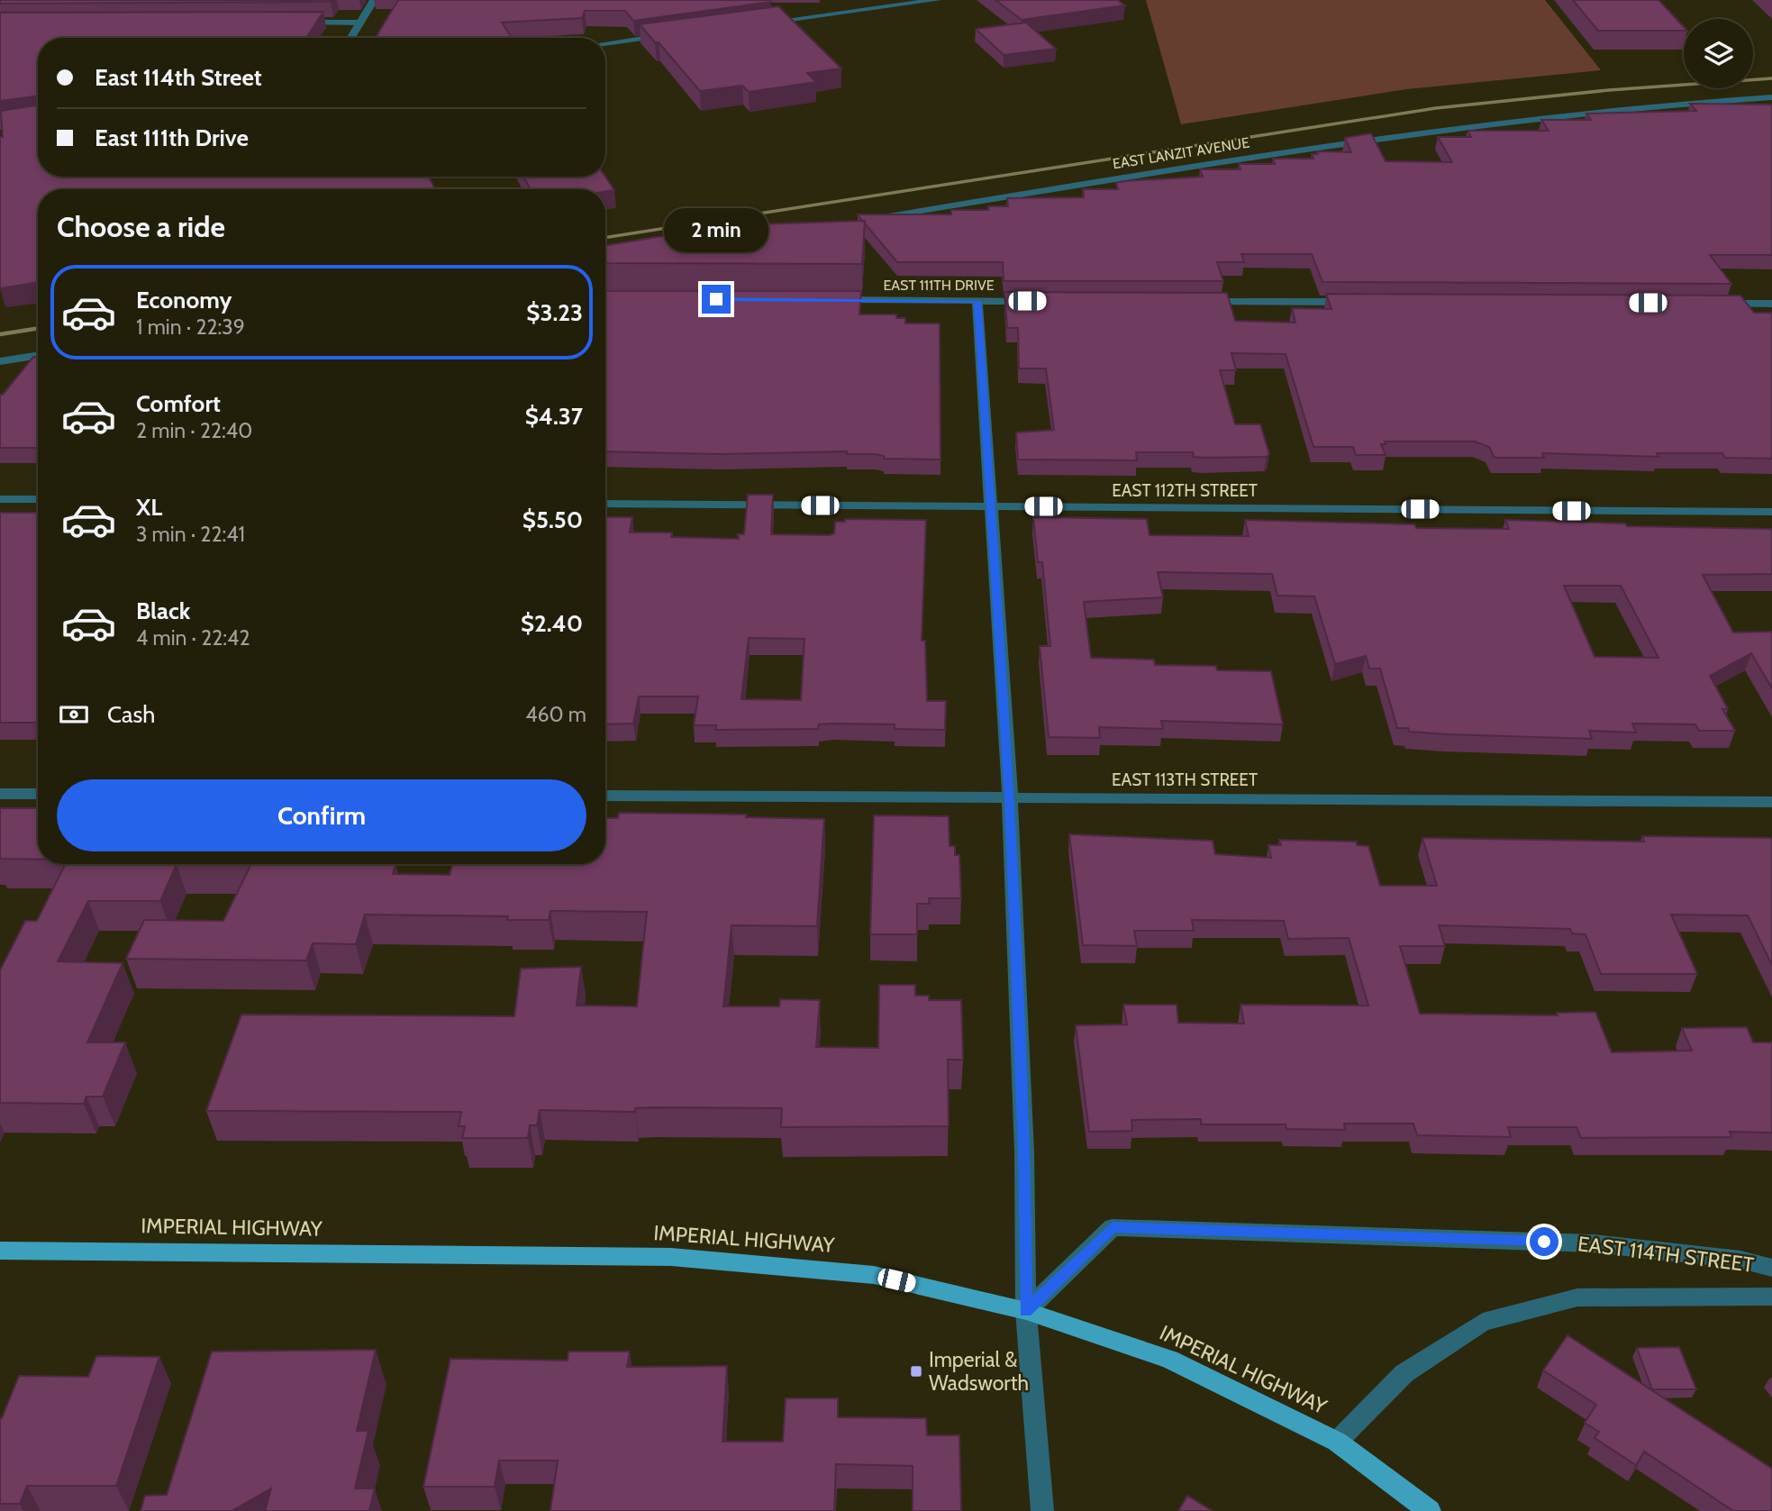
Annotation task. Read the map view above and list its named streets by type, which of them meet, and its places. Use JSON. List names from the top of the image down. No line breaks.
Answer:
{"streets":{"main road":["IMPERIAL HIGHWAY"],"street":["EAST LANZIT AVENUE","EAST 111TH DRIVE","EAST 112TH STREET","EAST 113TH STREET","EAST 114TH STREET"]},"crossings":[["IMPERIAL HIGHWAY","EAST 114TH STREET"]],"places":{"transit":["Imperial & Wadsworth"]},"page":{"banner":["East 114th Street","East 111th Drive"],"heading":"Choose a ride","bubble":"2 min","list":[{"name":"Economy","note":"1 min · 22:39","value":"$3.23"},{"name":"Comfort","note":"2 min · 22:40","value":"$4.37"},{"name":"XL","note":"3 min · 22:41","value":"$5.50"},{"name":"Black","note":"4 min · 22:42","value":"$2.40"}],"pay":["Cash","460 m"],"buttons":"Confirm"}}
